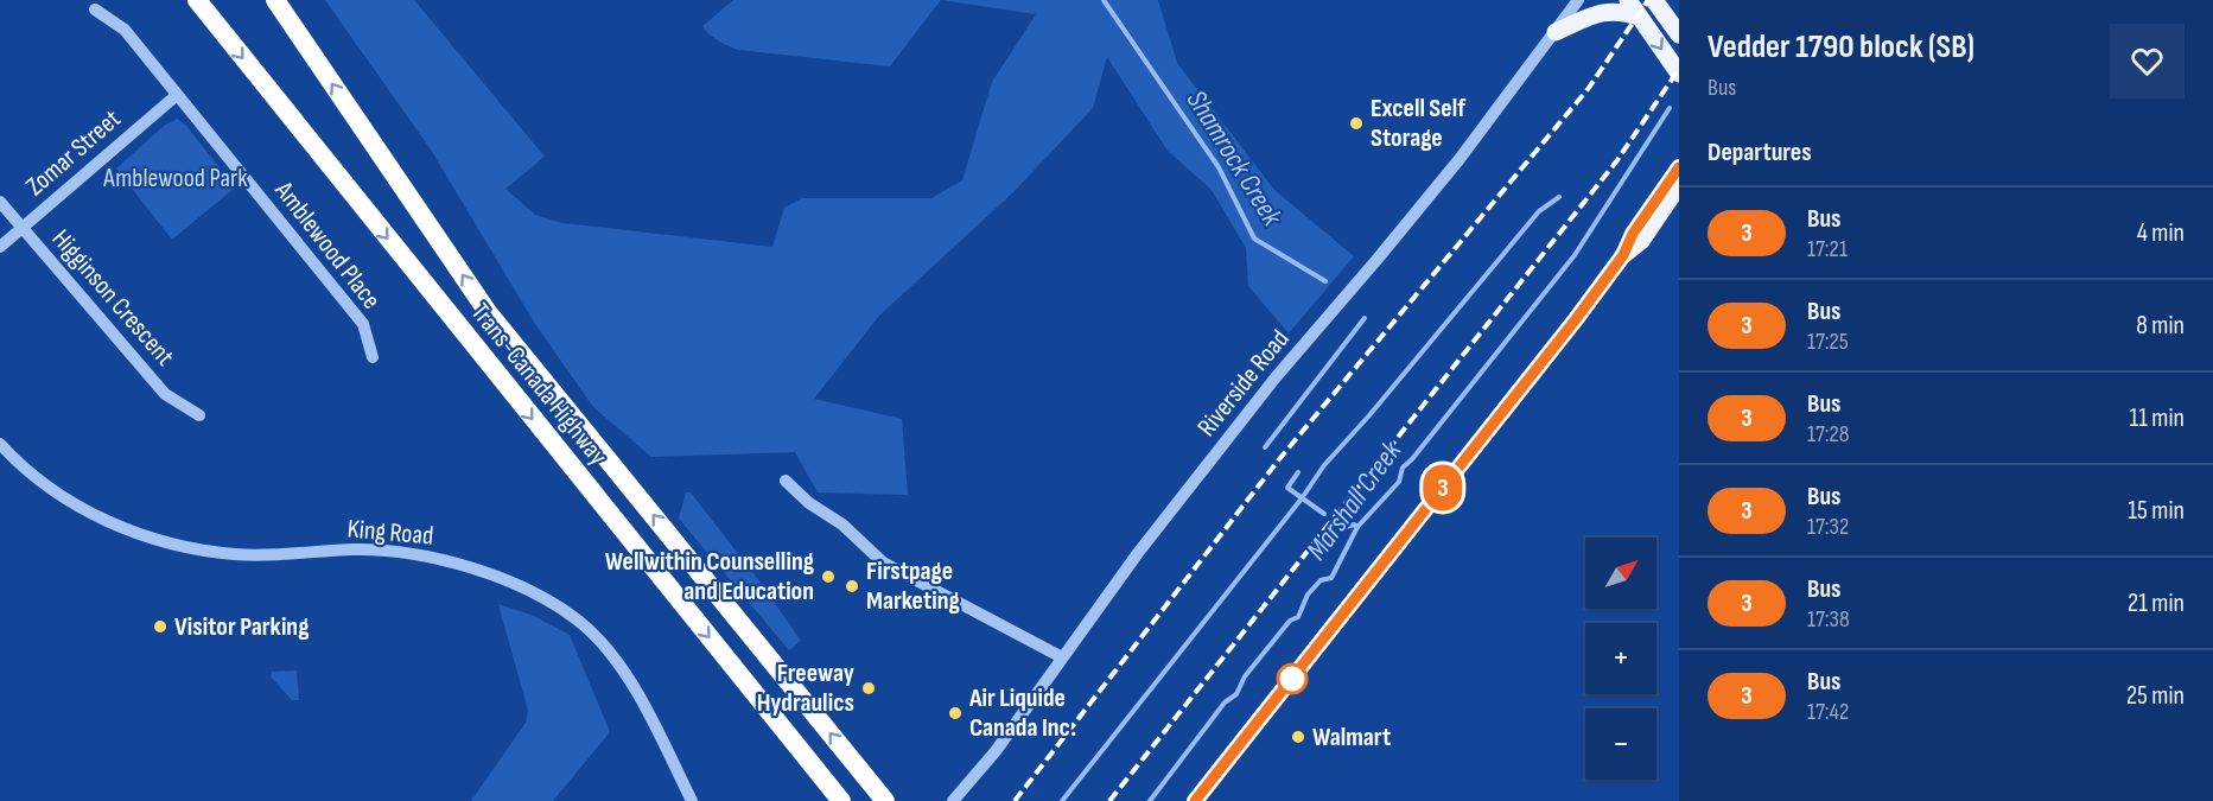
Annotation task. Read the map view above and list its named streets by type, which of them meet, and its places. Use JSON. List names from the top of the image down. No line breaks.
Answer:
{"streets":{"highway":["Trans-Canada Highway"],"street":["Zomar Street","Amblewood Place","Higginson Crescent","Riverside Road","King Road"]},"crossings":[["Zomar Street","Amblewood Place"],["Zomar Street","Higginson Crescent"]],"water":["Shamrock Creek","Marshall Creek"],"parks":["Amblewood Park"],"places":["Excell Self Storage","Wellwithin Counselling and Education","Firstpage Marketing","Visitor Parking","Freeway Hydraulics","Air Liquide Canada Inc.","Walmart"],"lines":["bus line 3"],"north":"top right","page":{"on_map":"3","heading":[["Vedder 1790 block (SB)","Bus"],"Departures"],"list":[{"mark":"3","name":"Bus","note":"17:21","value":"4 min"},{"mark":"3","name":"Bus","note":"17:25","value":"8 min"},{"mark":"3","name":"Bus","note":"17:28","value":"11 min"},{"mark":"3","name":"Bus","note":"17:32","value":"15 min"},{"mark":"3","name":"Bus","note":"17:38","value":"21 min"},{"mark":"3","name":"Bus","note":"17:42","value":"25 min"}],"map_buttons":["+","−"]}}
